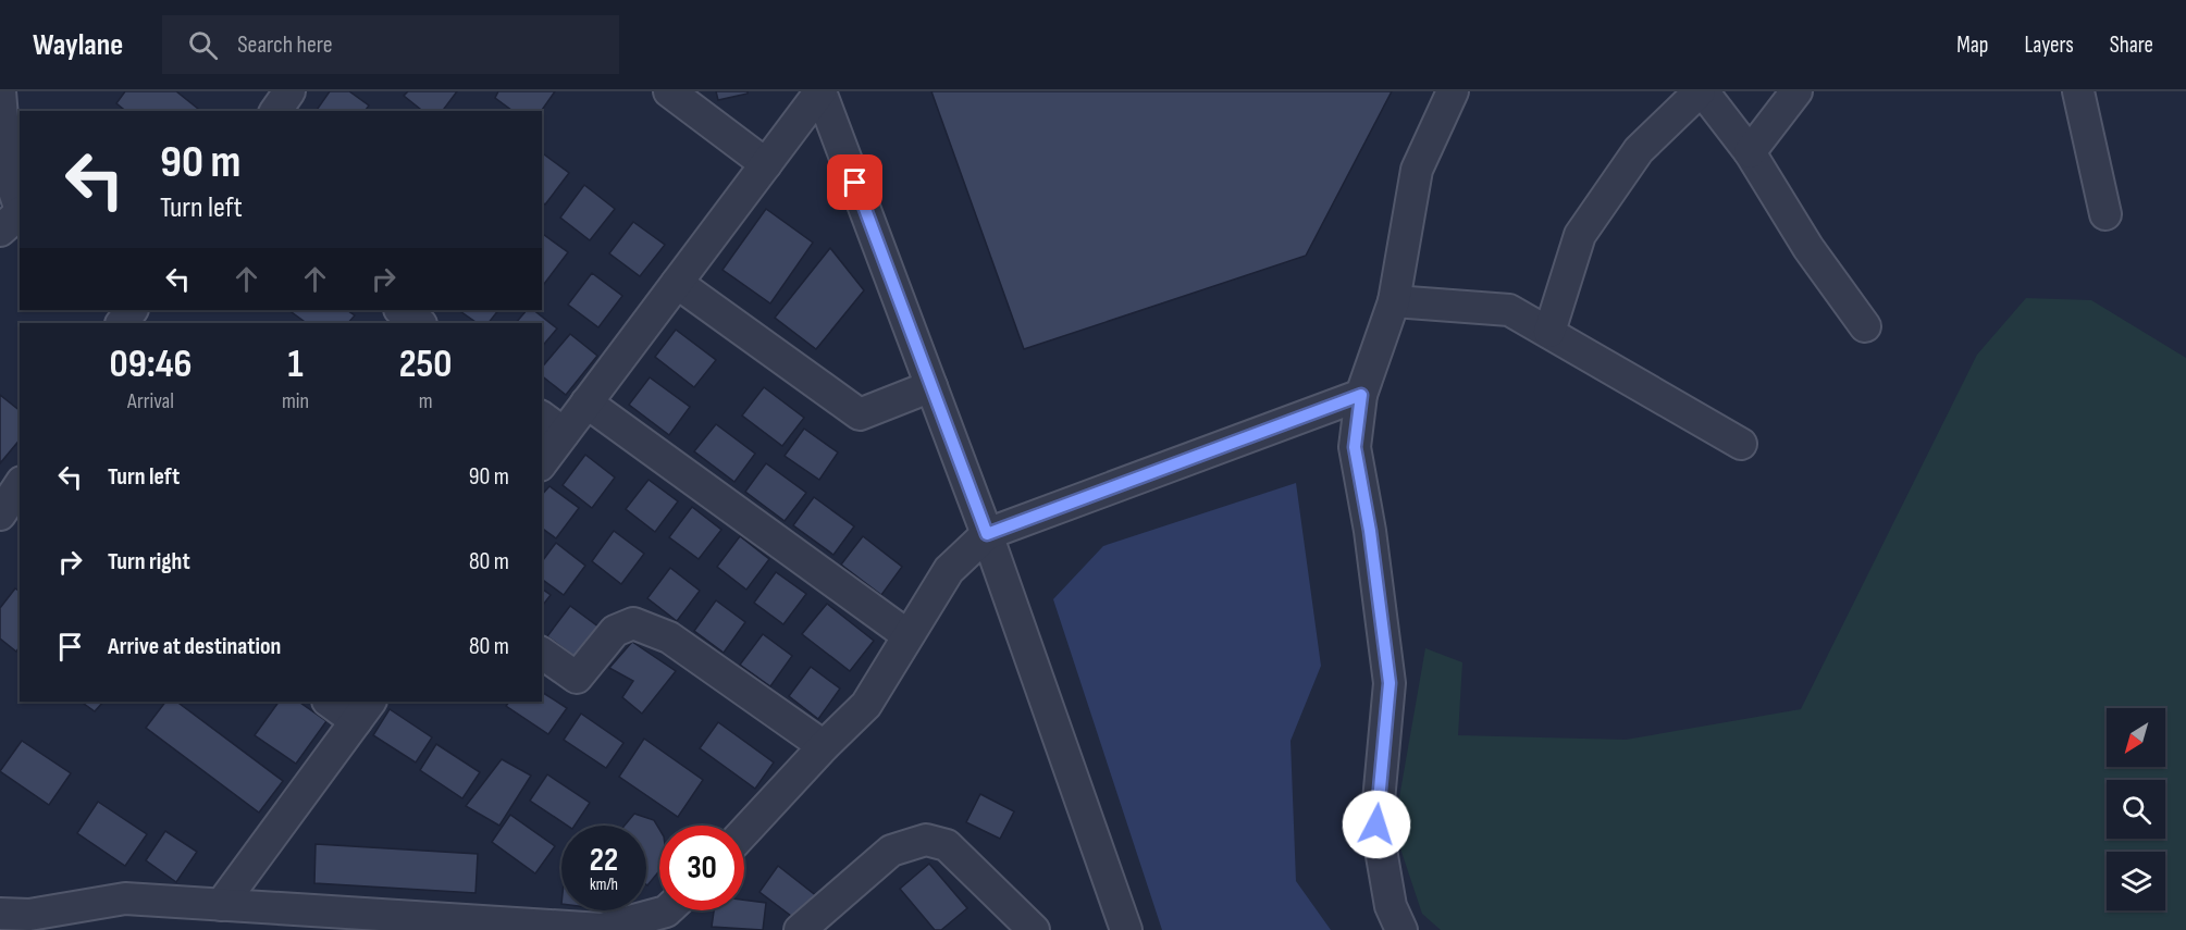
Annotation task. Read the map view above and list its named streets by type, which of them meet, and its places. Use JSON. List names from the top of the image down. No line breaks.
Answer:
{"north":"bottom left","page":{"header":"Waylane","search":"Search here","nav":["Map","Layers","Share"],"turn":["90 m","Turn left"],"eta":["09:46","Arrival","1","min","250","m"],"list":[{"name":"Turn left","value":"90 m"},{"name":"Turn right","value":"80 m"},{"name":"Arrive at destination","value":"80 m"}],"speed":"22 km/h","limit":"30"}}
